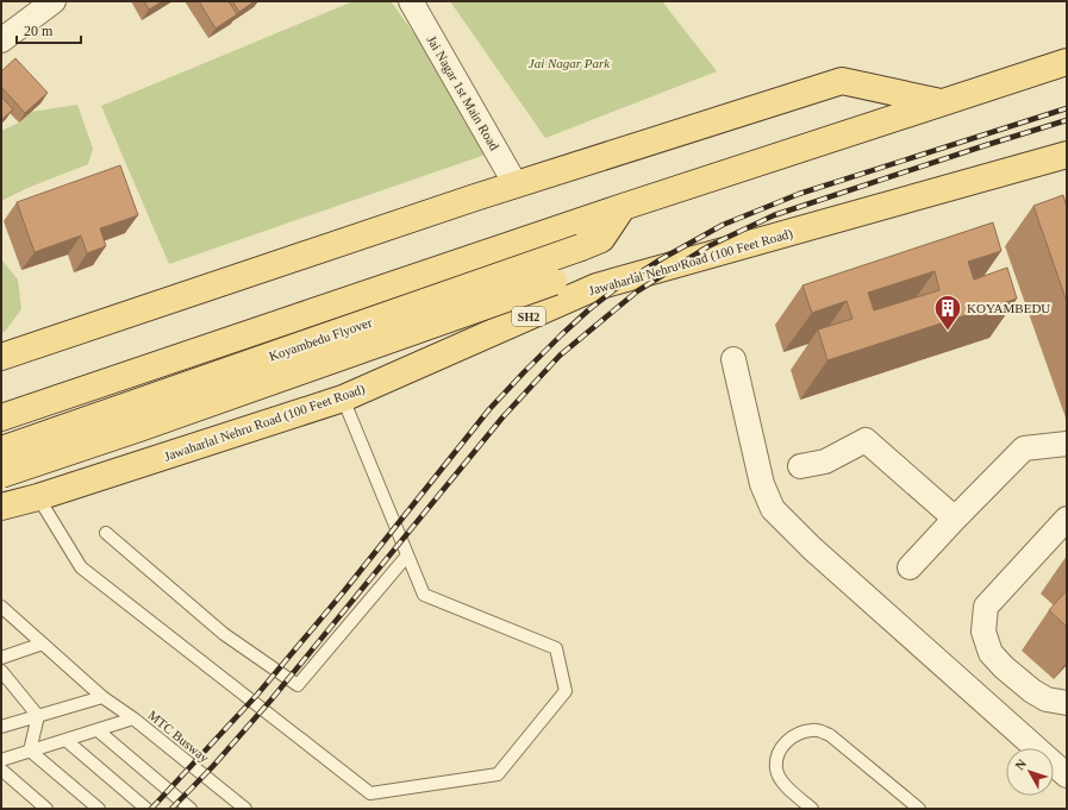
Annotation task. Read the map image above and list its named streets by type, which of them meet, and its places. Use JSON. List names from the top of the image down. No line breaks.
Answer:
{"streets":{"main road":["Jawaharlal Nehru Road (100 Feet Road)","SH2","Koyambedu Flyover"],"street":["Jai Nagar 1st Main Road"],"lane":["MTC Busway"]},"crossings":[["Jawaharlal Nehru Road (100 Feet Road)","Koyambedu Flyover"]],"parks":["Jai Nagar Park"],"places":{"building":["KOYAMBEDU"]},"scale_bar":"20 m","north":"top left"}
